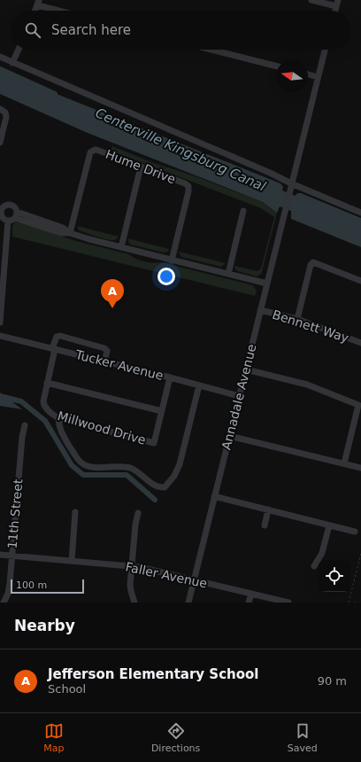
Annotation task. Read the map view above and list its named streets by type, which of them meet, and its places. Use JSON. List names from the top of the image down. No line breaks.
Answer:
{"streets":{"street":["Hume Drive","Bennett Way","Tucker Avenue","Annadale Avenue","Millwood Drive","11th Street","Faller Avenue"]},"crossings":[["Bennett Way","Annadale Avenue"],["Tucker Avenue","Annadale Avenue"],["Tucker Avenue","Millwood Drive"],["Annadale Avenue","Faller Avenue"],["11th Street","Faller Avenue"]],"water":["Centerville Kingsburg Canal"],"scale_bar":"100 m","north":"left","page":{"search":"Search here","pins":"A","scale":"100 m","heading":"Nearby","list":[{"mark":"A","name":"Jefferson Elementary School","note":"School","value":"90 m"}],"nav":["Map","Directions","Saved"]}}
